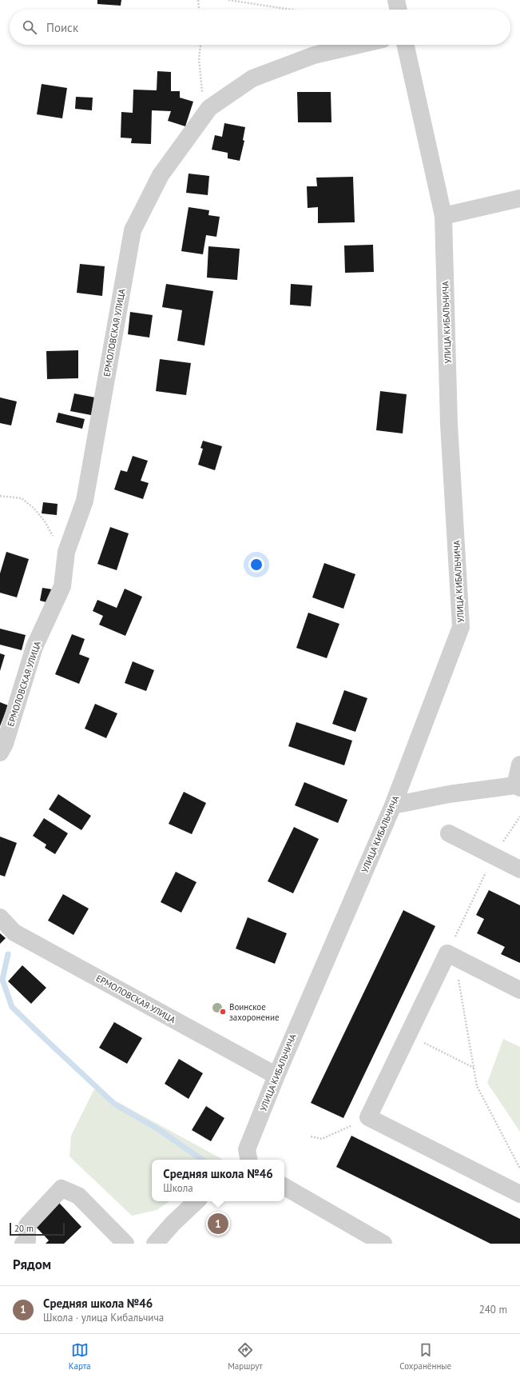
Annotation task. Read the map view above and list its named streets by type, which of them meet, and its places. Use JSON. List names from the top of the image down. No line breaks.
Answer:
{"streets":{"street":["УЛИЦА КИБАЛЬЧИЧА","ЕРМОЛОВСКАЯ УЛИЦА"]},"crossings":[["УЛИЦА КИБАЛЬЧИЧА","ЕРМОЛОВСКАЯ УЛИЦА"]],"places":["Воинское захоронение"],"scale_bar":"20 m","page":{"search":"Поиск","popup":["Средняя школа №46","Школа"],"pins":"1","scale":"20 m","heading":"Рядом","list":[{"mark":"1","name":"Средняя школа №46","note":"Школа · улица Кибальчича","value":"240 m"}],"nav":["Карта","Маршрут","Сохранённые"]}}
